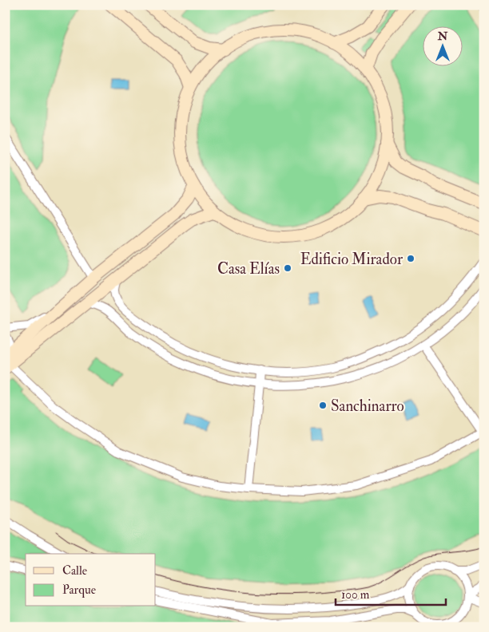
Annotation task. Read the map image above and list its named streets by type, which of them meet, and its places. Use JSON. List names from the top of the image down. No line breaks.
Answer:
{"places":["Edificio Mirador","Casa Elías","Sanchinarro"],"legend":["Calle","Parque"],"scale_bar":"100 m","north":"top"}
